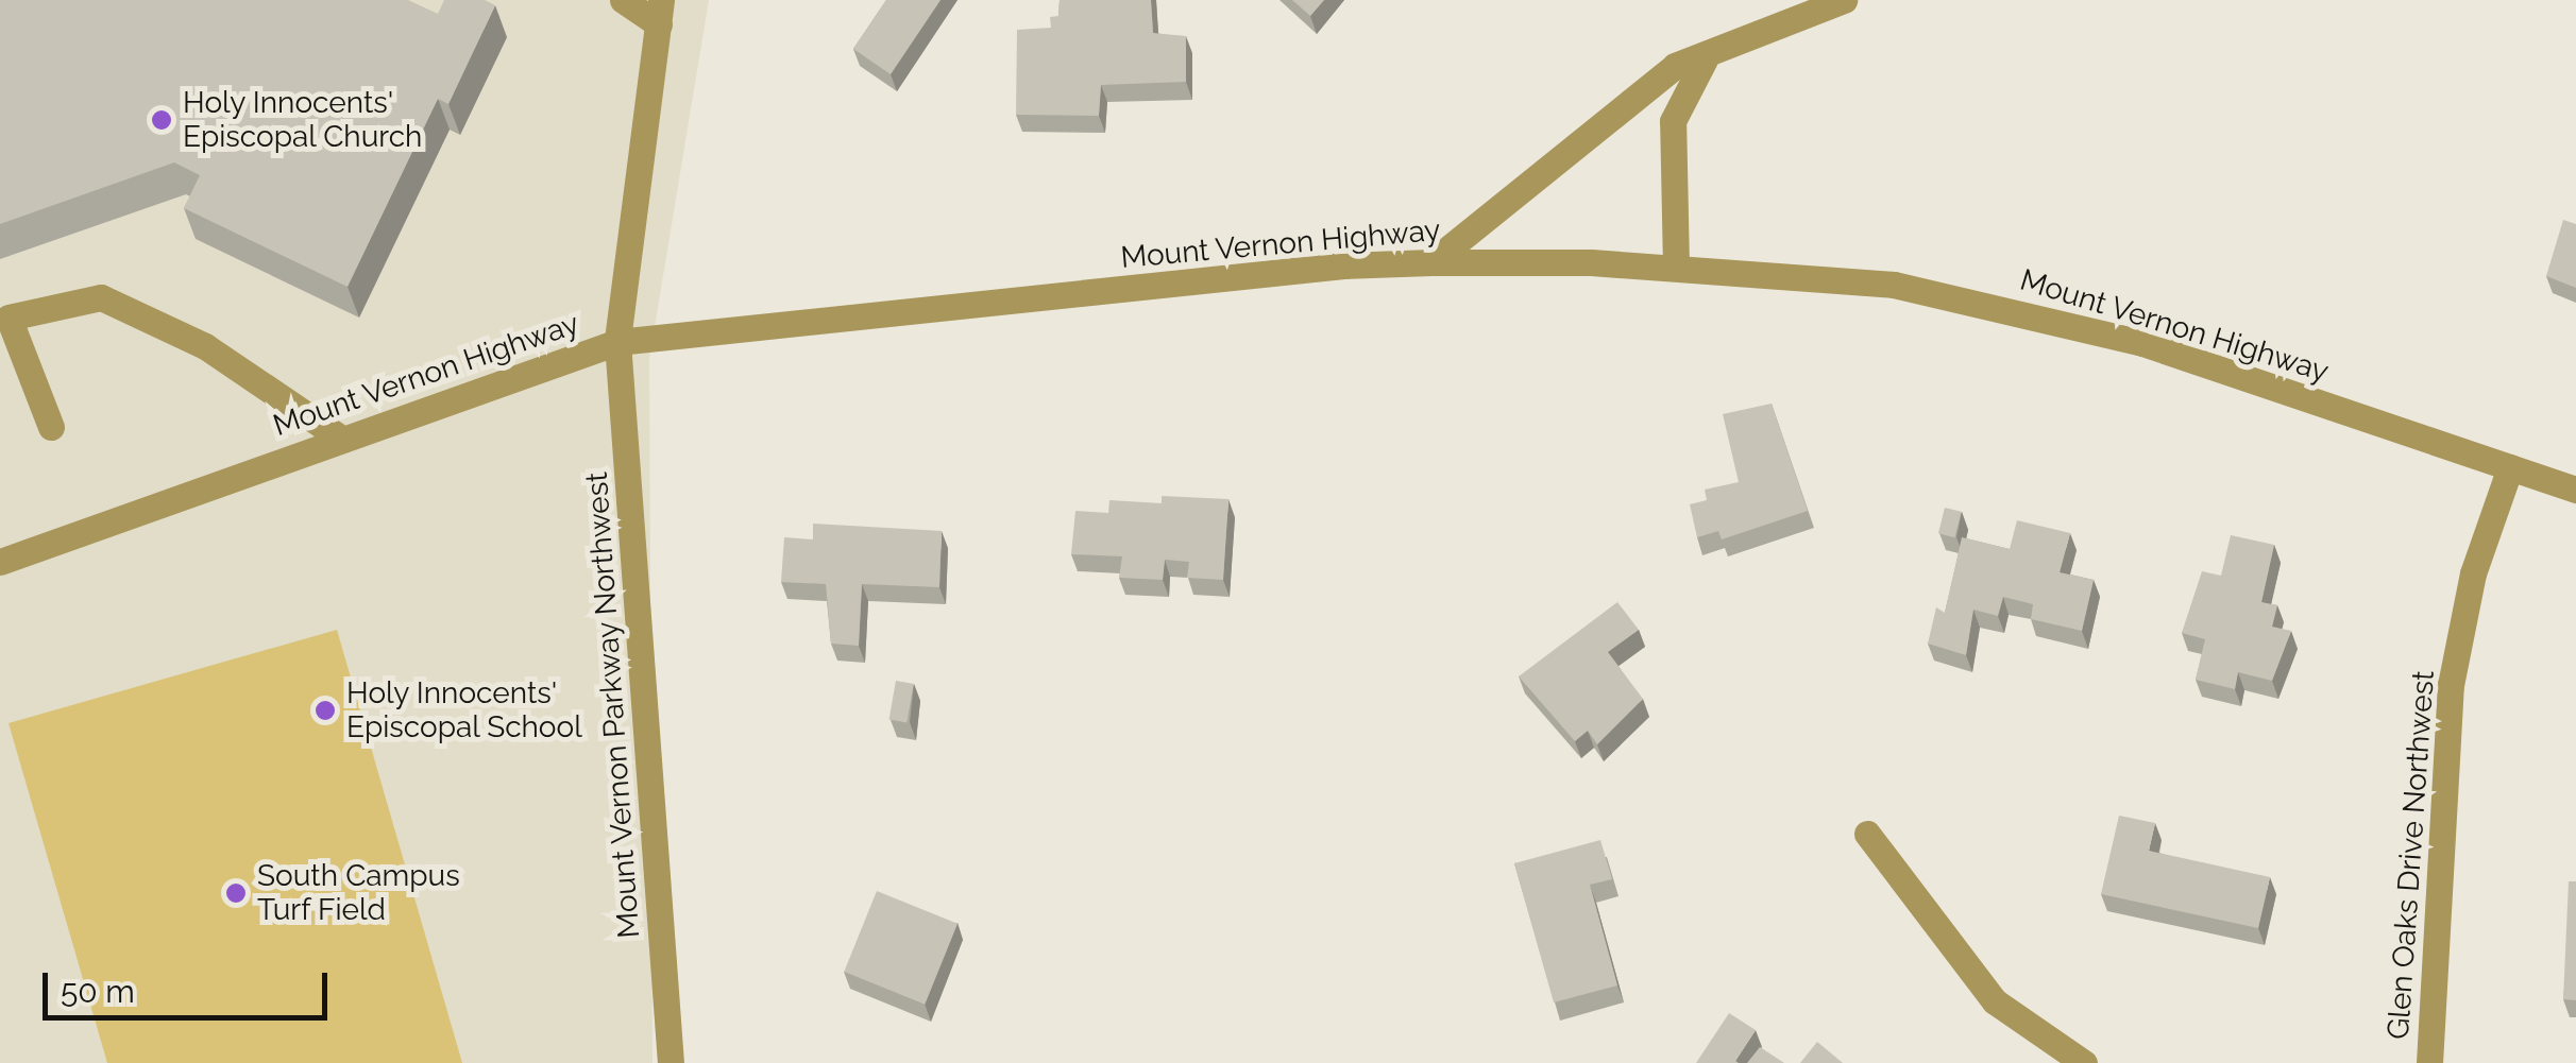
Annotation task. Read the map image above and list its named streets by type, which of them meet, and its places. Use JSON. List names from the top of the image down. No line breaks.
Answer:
{"streets":{"street":["Mount Vernon Highway","Mount Vernon Parkway Northwest","Glen Oaks Drive Northwest"]},"crossings":[["Mount Vernon Highway","Mount Vernon Parkway Northwest"],["Mount Vernon Highway","Glen Oaks Drive Northwest"]],"places":["Holy Innocents' Episcopal Church","Holy Innocents' Episcopal School","South Campus Turf Field"],"scale_bar":"50 m"}
